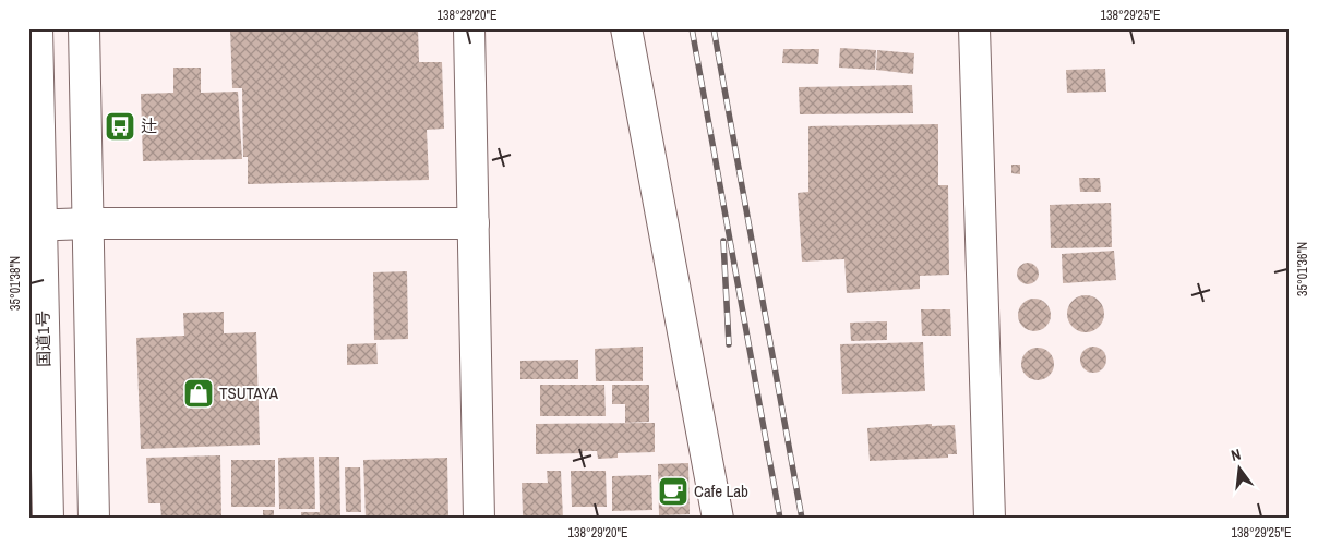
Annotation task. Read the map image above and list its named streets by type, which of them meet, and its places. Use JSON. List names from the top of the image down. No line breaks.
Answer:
{"streets":{"main road":["国道1号"]},"places":{"bus stop":["辻"],"shop":["TSUTAYA"],"cafe":["Cafe Lab"]},"north":"top","coordinates":["138°29'20\"E","138°29'25\"E","35°01'36\"N","35°01'38\"N"]}
